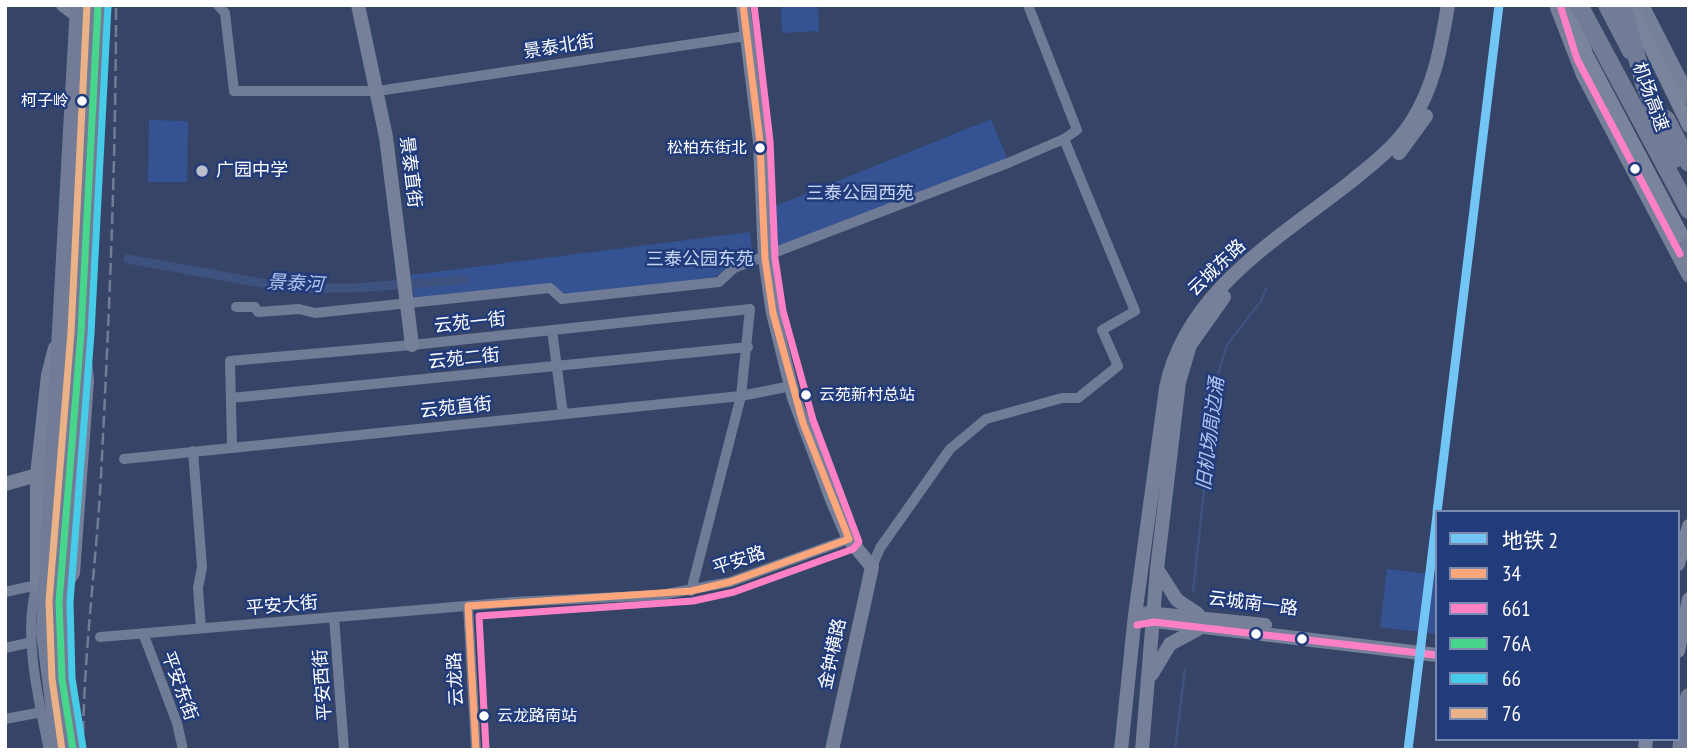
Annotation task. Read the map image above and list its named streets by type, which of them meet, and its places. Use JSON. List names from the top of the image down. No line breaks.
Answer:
{"streets":{"highway":["机场高速"],"street":["景泰北街","景泰直街","云城东路","云苑一街","云苑二街","云苑直街","平安路","云城南一路","平安大街","金钟横路","云龙路","平安西街","平安东街"]},"crossings":[["景泰北街","景泰直街"],["景泰直街","云苑一街"],["云城东路","云城南一路"],["云苑一街","云苑二街"],["平安路","平安大街"],["平安路","云龙路"],["平安大街","云龙路"],["平安大街","平安西街"],["平安大街","平安东街"]],"water":["景泰河","旧机场周边涌"],"parks":["三泰公园西苑","三泰公园东苑"],"places":["柯子岭","松柏东街北","广园中学","云苑新村总站","云龙路南站"],"lines":["metro line 2","transit line 34","transit line 661","transit line 76A","transit line 76","transit line 66"],"legend":["地铁 2","34","661","76A","66","76"]}
